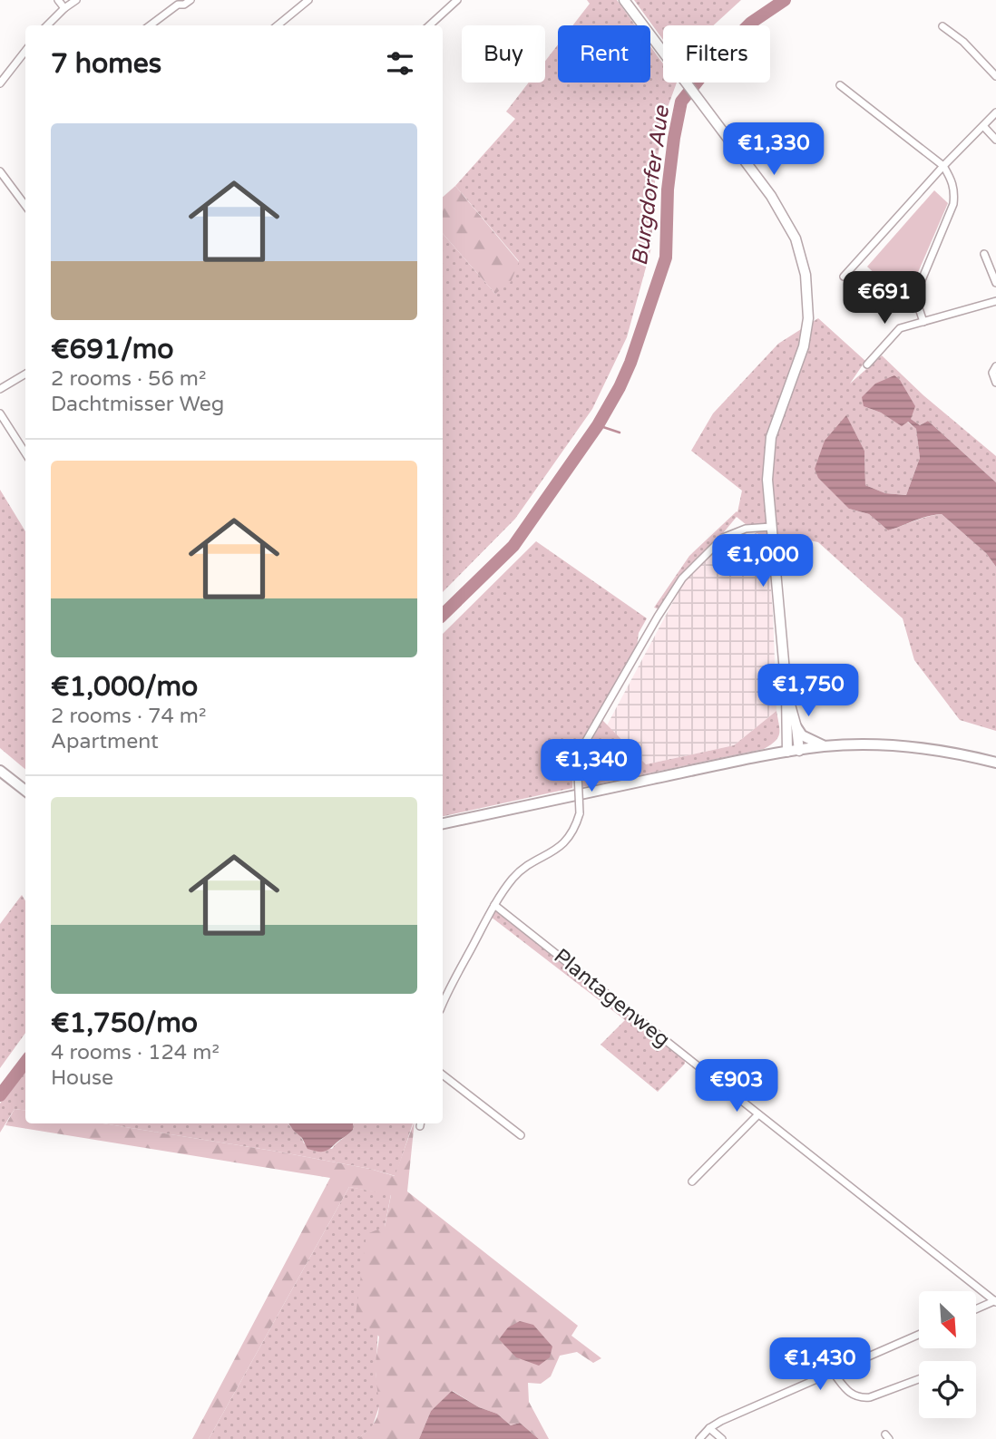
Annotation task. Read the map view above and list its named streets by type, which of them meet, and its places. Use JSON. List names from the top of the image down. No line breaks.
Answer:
{"streets":{"street":["Plantagenweg"]},"water":["Burgdorfer Aue"],"north":"bottom right","page":{"chip":["Buy","Rent","Filters"],"heading":"7 homes","list":[{"name":"€691/mo","note":"2 rooms · 56 m² · Dachtmisser Weg"},{"name":"€1,000/mo","note":"2 rooms · 74 m² · Apartment"},{"name":"€1,750/mo","note":"4 rooms · 124 m² · House"}],"price":["€1,330","€691","€1,000","€1,750","€1,340","€903","€1,430"]}}
